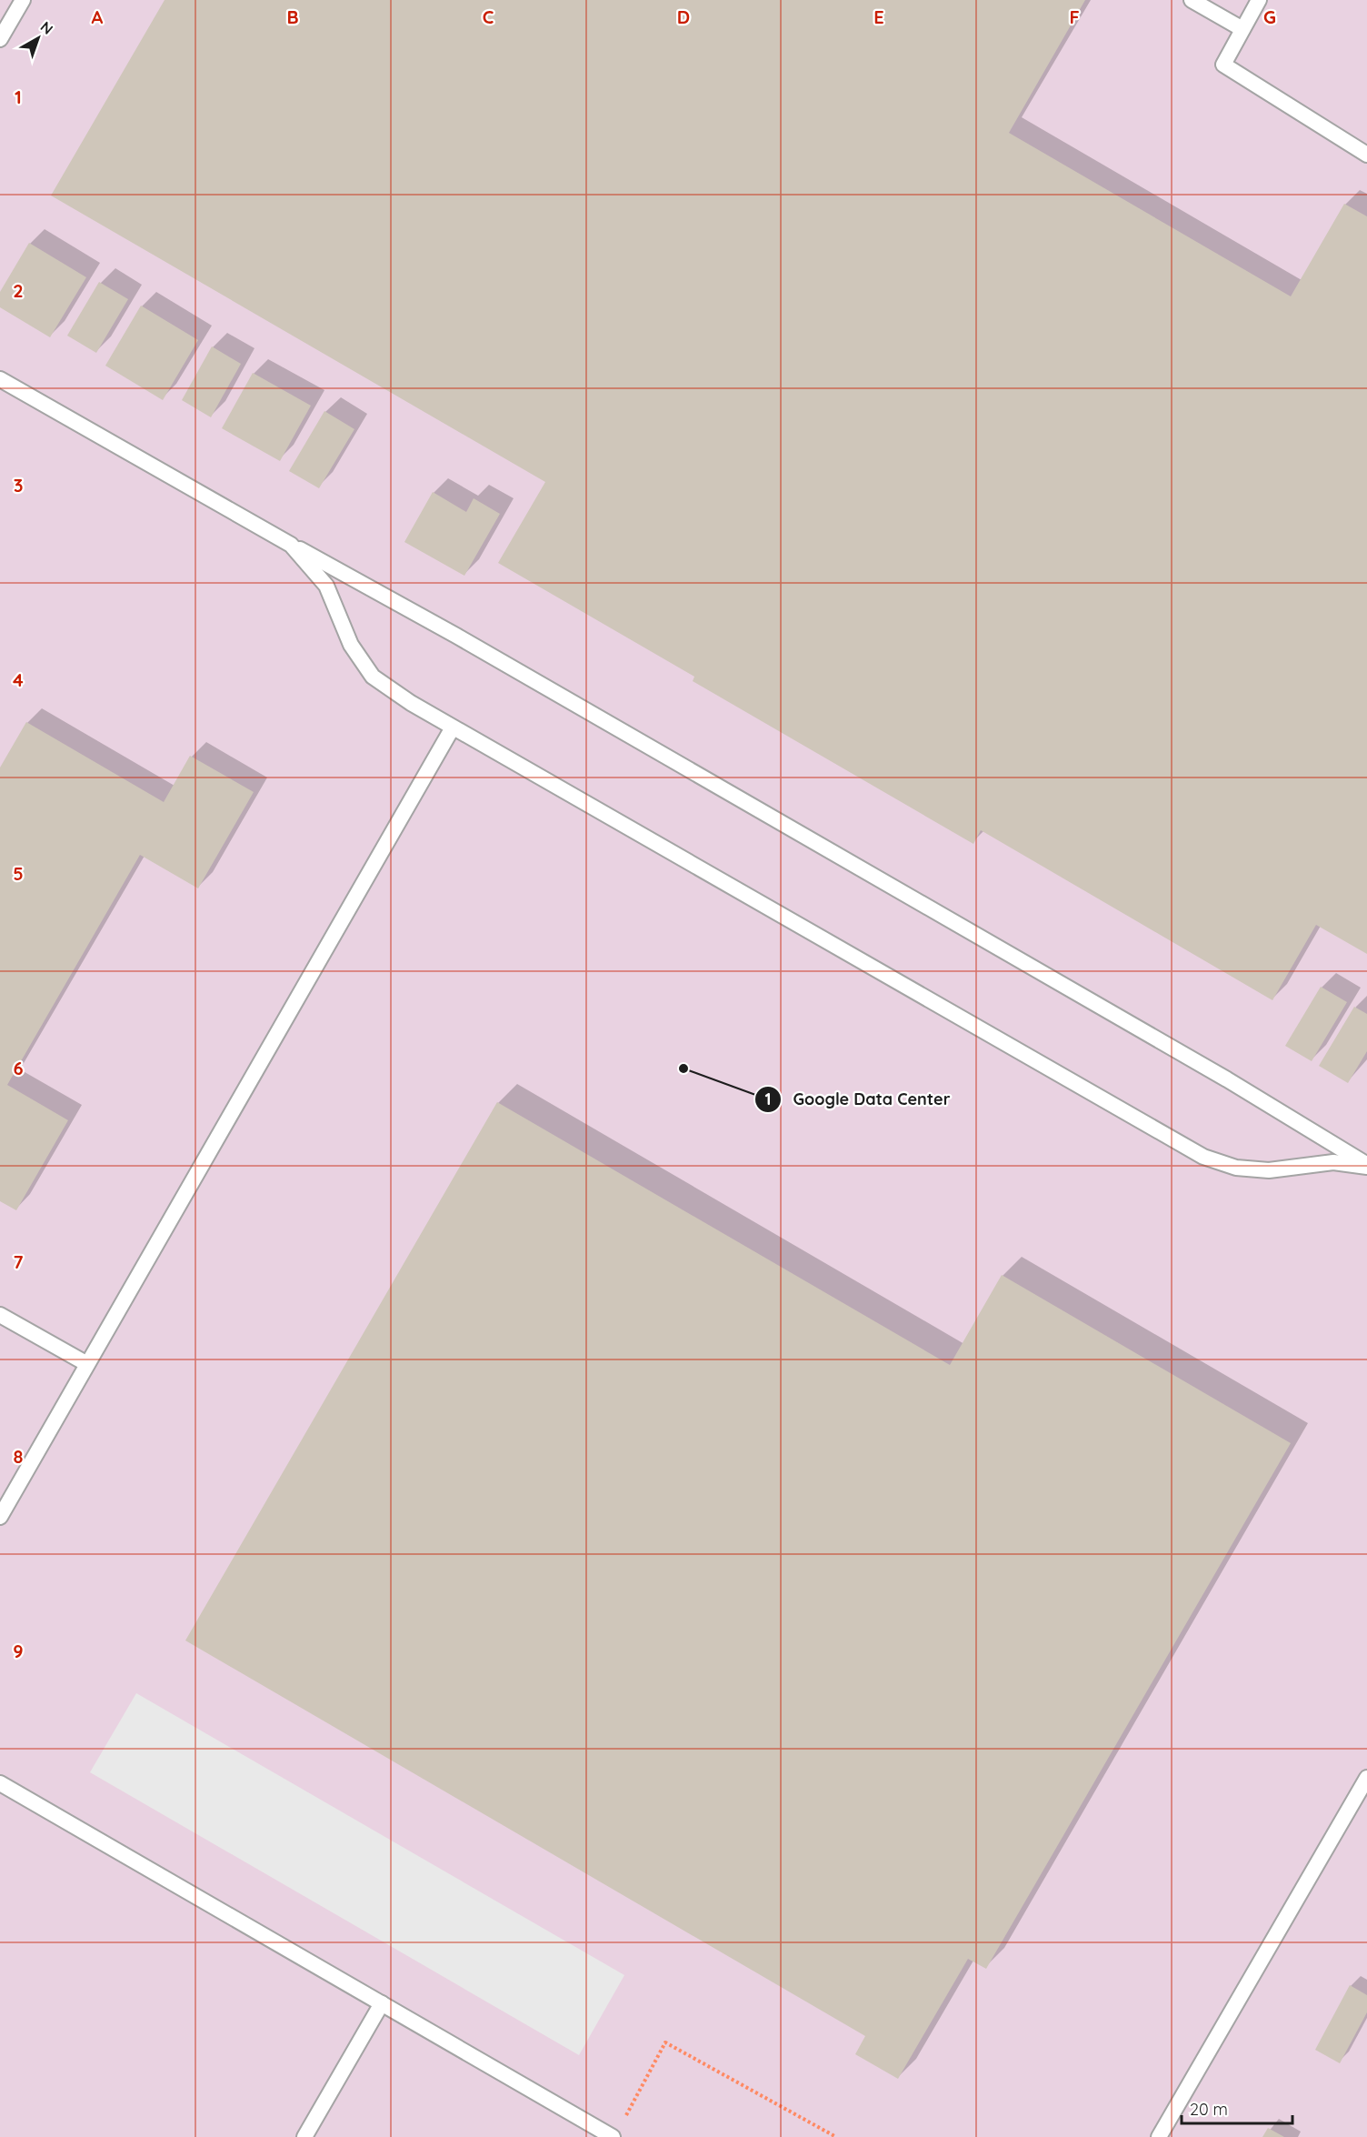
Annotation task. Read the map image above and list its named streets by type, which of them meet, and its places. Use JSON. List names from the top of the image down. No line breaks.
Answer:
{"places":["Google Data Center"],"scale_bar":"20 m","north":"top right","grid":{"columns":["A","B","C","D","E","F","G"],"rows":["1","2","3","4","5","6","7","8","9"]}}
